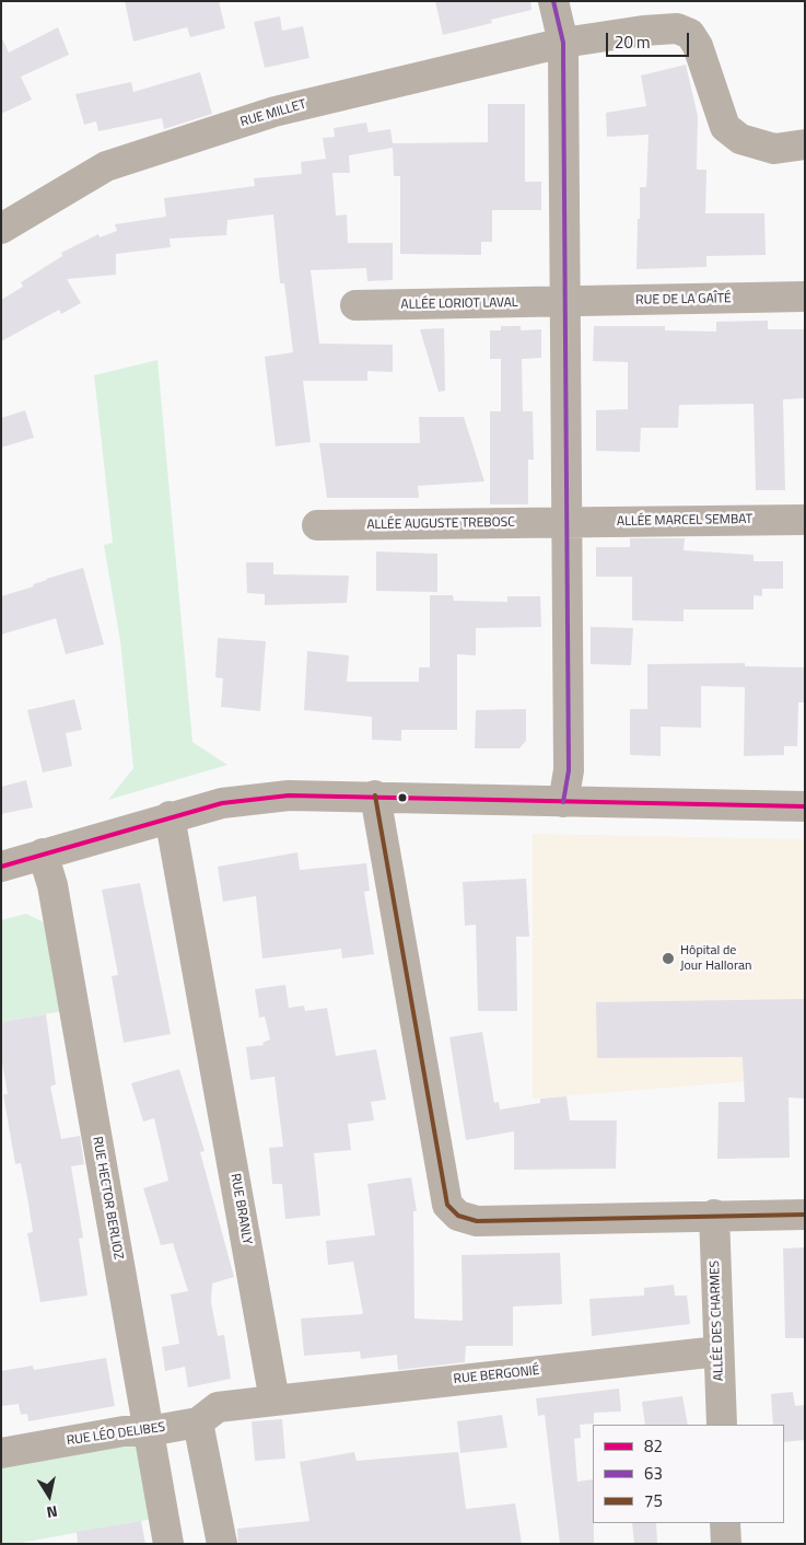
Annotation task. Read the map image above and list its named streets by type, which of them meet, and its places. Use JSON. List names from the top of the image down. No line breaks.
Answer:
{"streets":{"street":["RUE MILLET","RUE DE LA GAÎTÉ","ALLÉE LORIOT LAVAL","ALLÉE MARCEL SEMBAT","ALLÉE AUGUSTE TREBOSC","RUE HECTOR BERLIOZ","RUE BRANLY","ALLÉE DES CHARMES","RUE BERGONIÉ","RUE LÉO DELIBES"]},"crossings":[["RUE DE LA GAÎTÉ","ALLÉE LORIOT LAVAL"],["ALLÉE MARCEL SEMBAT","ALLÉE AUGUSTE TREBOSC"],["RUE HECTOR BERLIOZ","RUE LÉO DELIBES"],["RUE BRANLY","RUE BERGONIÉ"],["ALLÉE DES CHARMES","RUE BERGONIÉ"]],"places":["Hôpital de Jour Halloran"],"lines":["transit line 63","transit line 82","transit line 75"],"legend":["82","63","75"],"scale_bar":"20 m","north":"bottom"}
